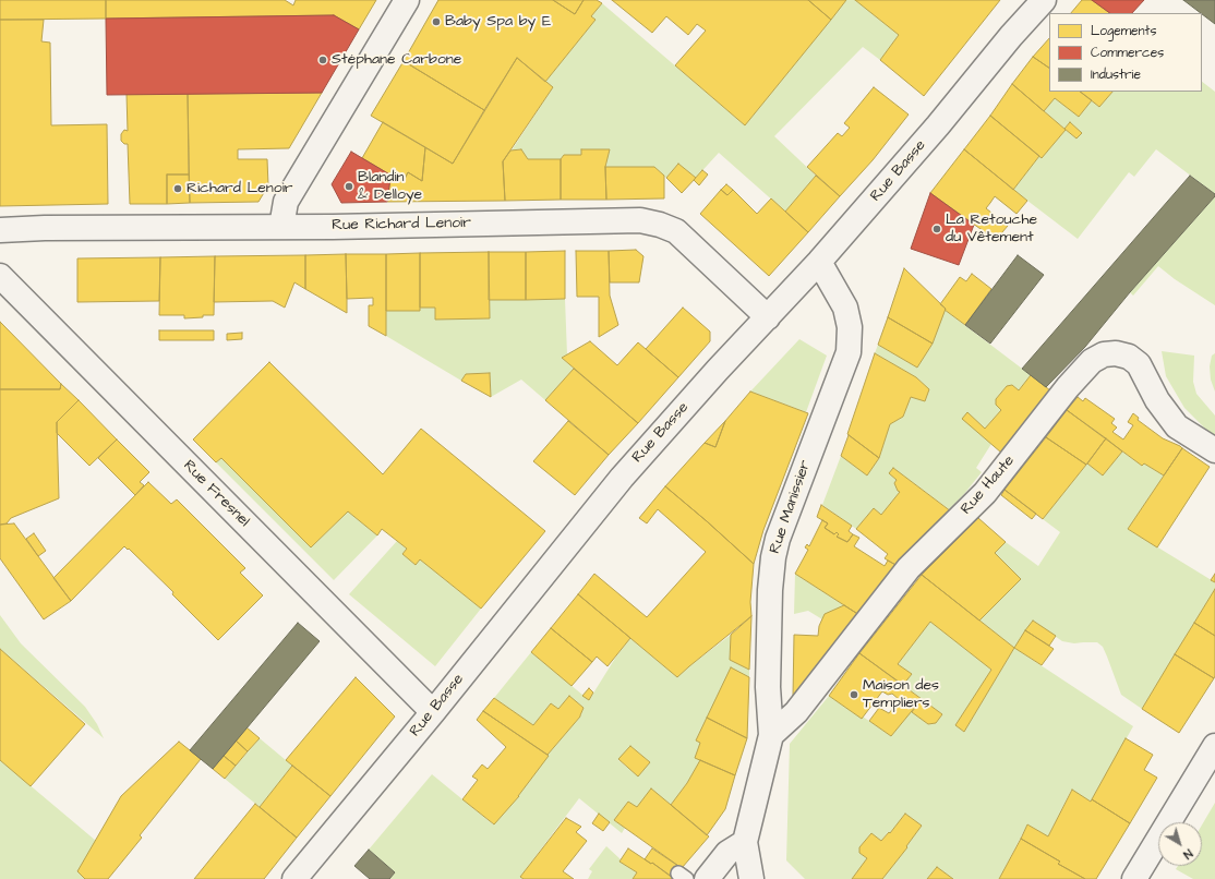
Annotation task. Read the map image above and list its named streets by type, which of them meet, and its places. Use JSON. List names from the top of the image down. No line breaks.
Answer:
{"streets":{"street":["Rue Basse","Rue Richard Lenoir","Rue Haute","Rue Fresnel","Rue Manissier"]},"crossings":[["Rue Basse","Rue Richard Lenoir"],["Rue Basse","Rue Fresnel"],["Rue Basse","Rue Manissier"],["Rue Haute","Rue Manissier"]],"places":["Baby Spa by E","Stéphane Carbone","Blandin & Delloye","Richard Lenoir","La Retouche du Vêtement","Maison des Templiers"],"legend":["Logements","Commerces","Industrie"],"north":"bottom right"}
